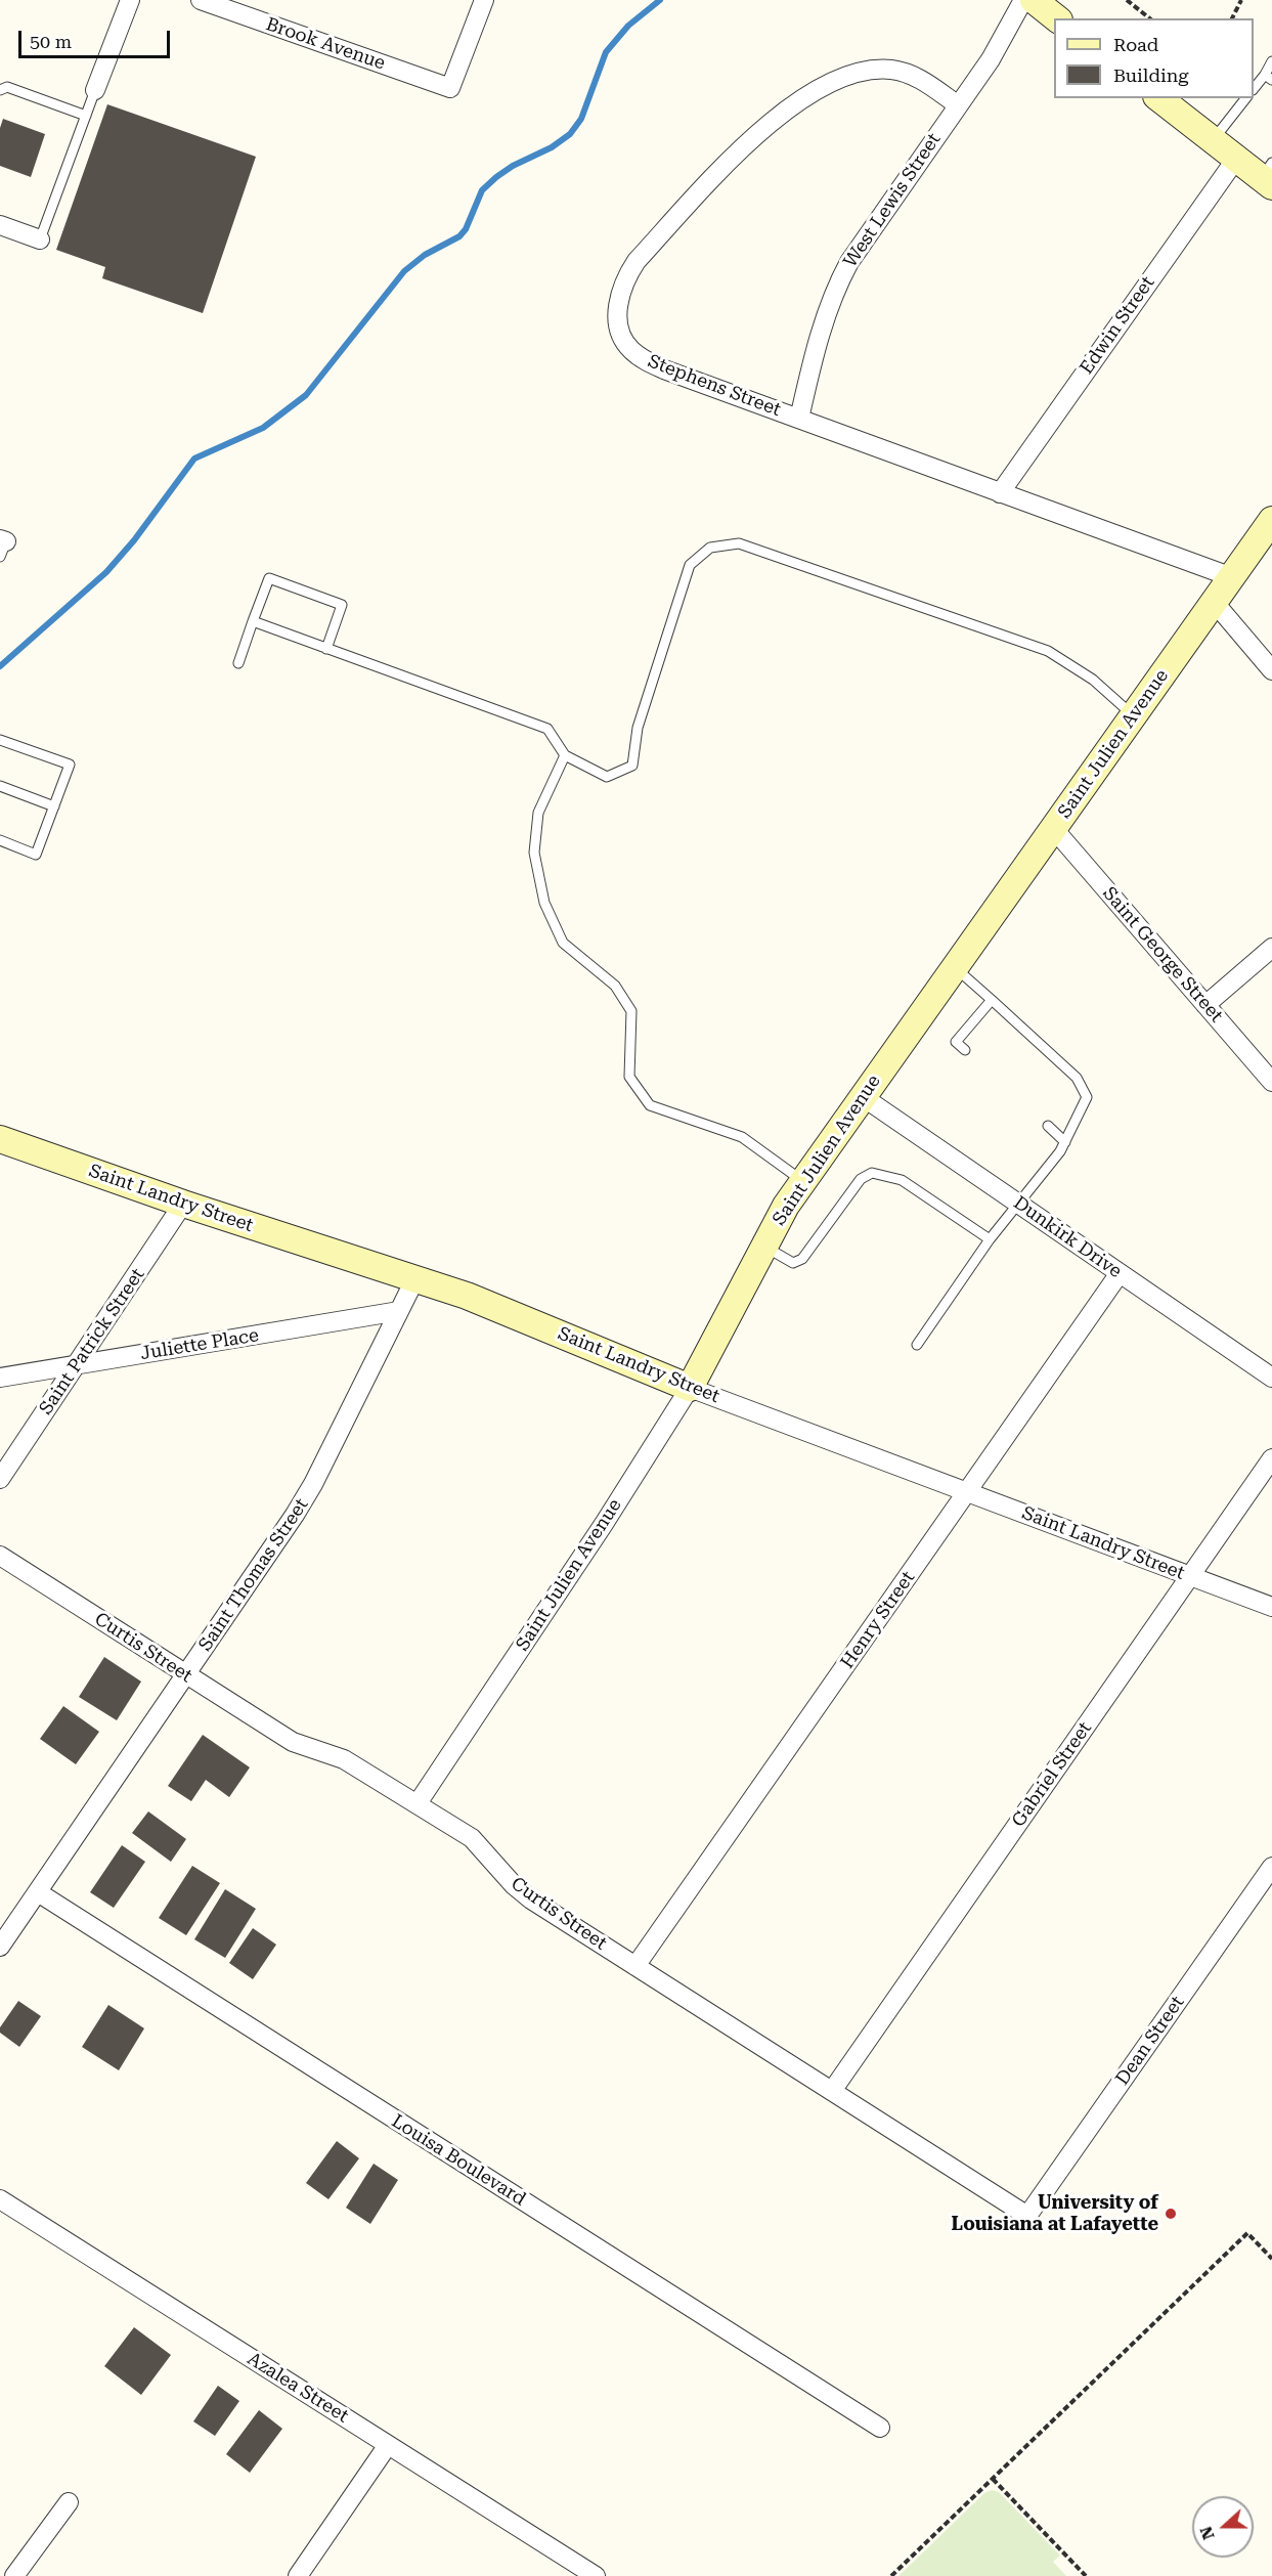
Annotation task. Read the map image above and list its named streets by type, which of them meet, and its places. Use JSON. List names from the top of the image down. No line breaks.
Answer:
{"streets":{"street":["Brook Avenue","West Lewis Street","Edwin Street","Stephens Street","Saint Julien Avenue","Saint George Street","Saint Landry Street","Dunkirk Drive","Saint Patrick Street","Juliette Place","Saint Thomas Street","Henry Street","Curtis Street","Gabriel Street","Dean Street","Louisa Boulevard","Azalea Street"]},"crossings":[["West Lewis Street","Stephens Street"],["Edwin Street","Stephens Street"],["Stephens Street","Saint Julien Avenue"],["Saint Julien Avenue","Saint George Street"],["Saint Julien Avenue","Saint Landry Street"],["Saint Julien Avenue","Dunkirk Drive"],["Saint Julien Avenue","Curtis Street"],["Saint Landry Street","Saint Patrick Street"],["Saint Landry Street","Saint Thomas Street"],["Saint Landry Street","Henry Street"],["Saint Landry Street","Gabriel Street"],["Dunkirk Drive","Henry Street"],["Saint Patrick Street","Juliette Place"],["Juliette Place","Saint Thomas Street"],["Saint Thomas Street","Curtis Street"],["Saint Thomas Street","Louisa Boulevard"],["Henry Street","Curtis Street"],["Curtis Street","Gabriel Street"],["Curtis Street","Dean Street"]],"places":["University of Louisiana at Lafayette"],"legend":["Road","Building"],"scale_bar":"50 m","north":"left"}
